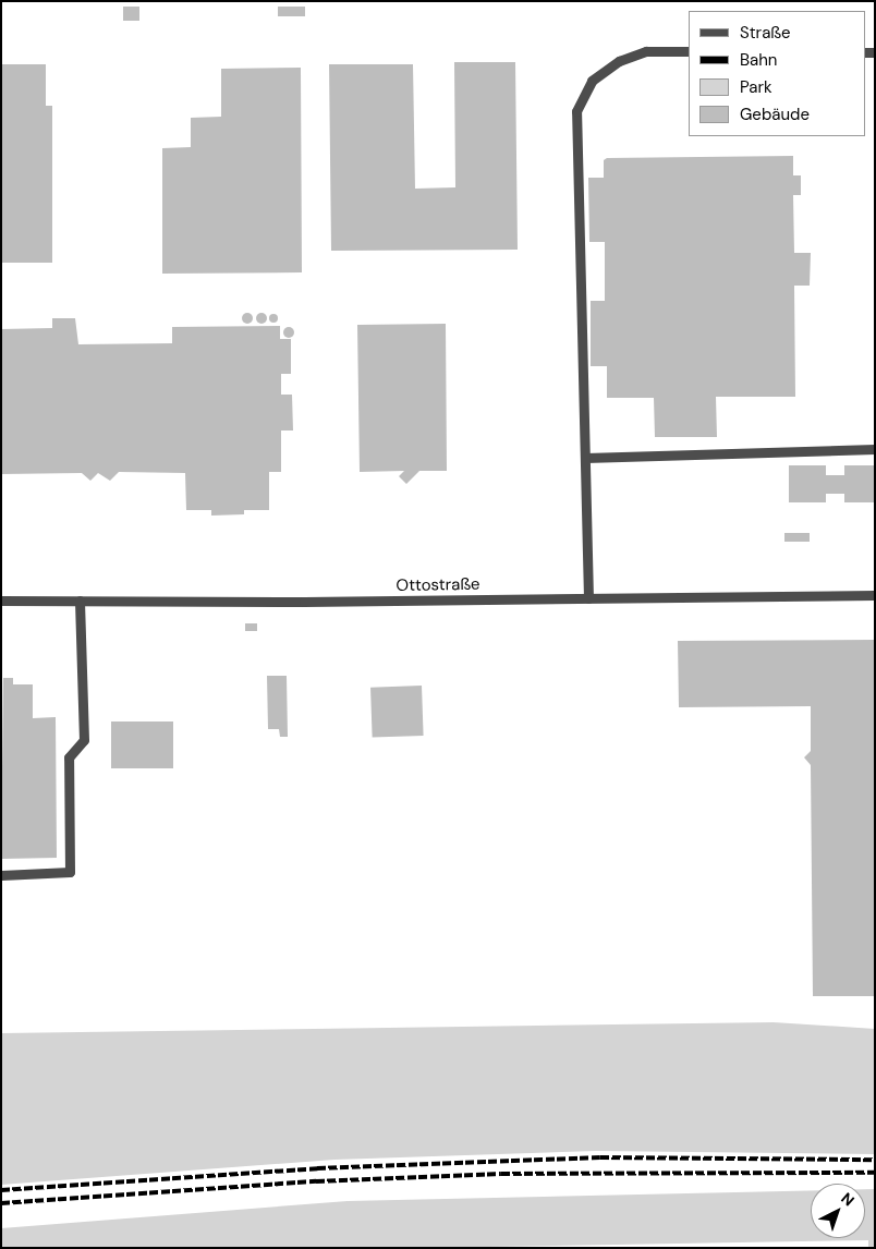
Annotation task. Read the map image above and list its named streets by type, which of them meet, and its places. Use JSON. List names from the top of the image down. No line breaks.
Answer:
{"streets":{"street":["Ottostraße"]},"legend":["Straße","Bahn","Park","Gebäude"],"north":"top right"}
